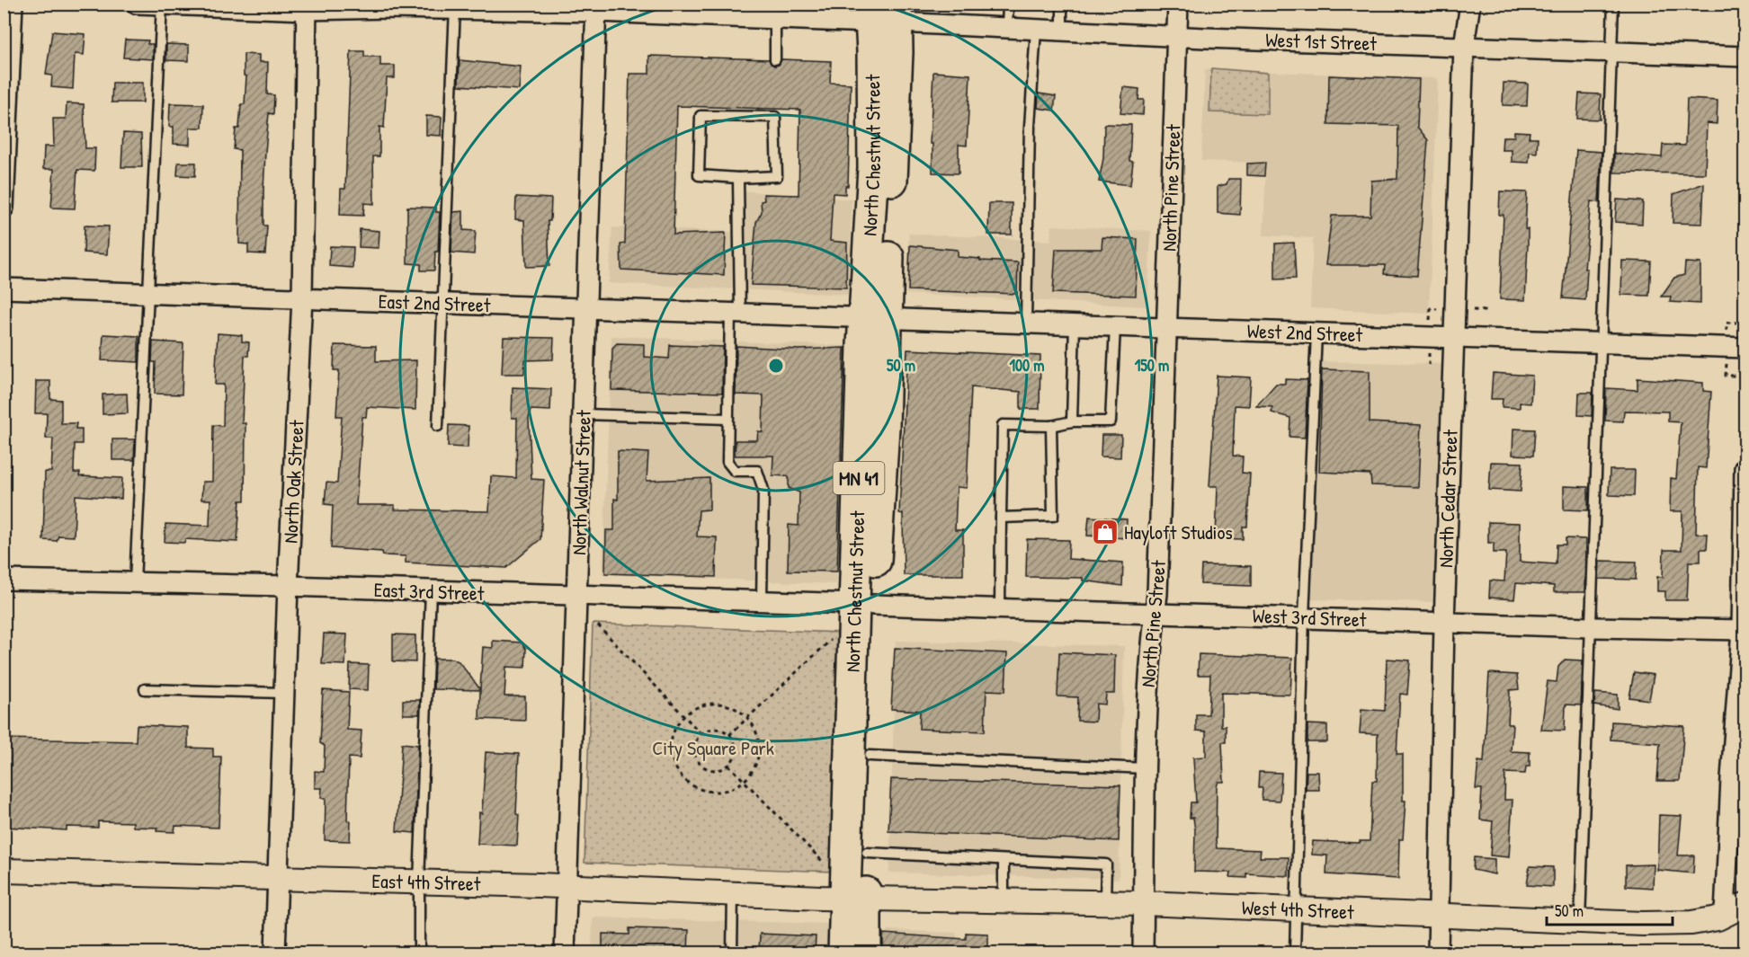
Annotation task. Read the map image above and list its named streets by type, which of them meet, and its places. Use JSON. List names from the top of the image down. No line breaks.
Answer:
{"streets":{"main road":["North Chestnut Street","MN 41"],"street":["West 1st Street","North Pine Street","East 2nd Street","West 2nd Street","North Oak Street","North Walnut Street","North Cedar Street","East 3rd Street","West 3rd Street","East 4th Street","West 4th Street"]},"crossings":[["West 1st Street","North Chestnut Street"],["West 1st Street","North Pine Street"],["West 1st Street","North Oak Street"],["West 1st Street","North Walnut Street"],["West 1st Street","North Cedar Street"],["North Chestnut Street","East 2nd Street"],["North Chestnut Street","West 2nd Street"],["North Chestnut Street","East 3rd Street"],["North Chestnut Street","West 3rd Street"],["North Chestnut Street","East 4th Street"],["North Chestnut Street","West 4th Street"],["North Pine Street","West 2nd Street"],["North Pine Street","West 3rd Street"],["North Pine Street","West 4th Street"],["East 2nd Street","West 2nd Street"],["East 2nd Street","North Oak Street"],["East 2nd Street","North Walnut Street"],["West 2nd Street","North Cedar Street"],["North Oak Street","East 3rd Street"],["North Oak Street","East 4th Street"],["North Walnut Street","East 3rd Street"],["North Walnut Street","East 4th Street"],["North Cedar Street","West 3rd Street"],["North Cedar Street","West 4th Street"],["East 3rd Street","West 3rd Street"],["East 4th Street","West 4th Street"]],"parks":["City Square Park"],"places":{"shop":["Hayloft Studios"]},"scale_bar":"50 m","rings":["50 m","100 m","150 m"]}
